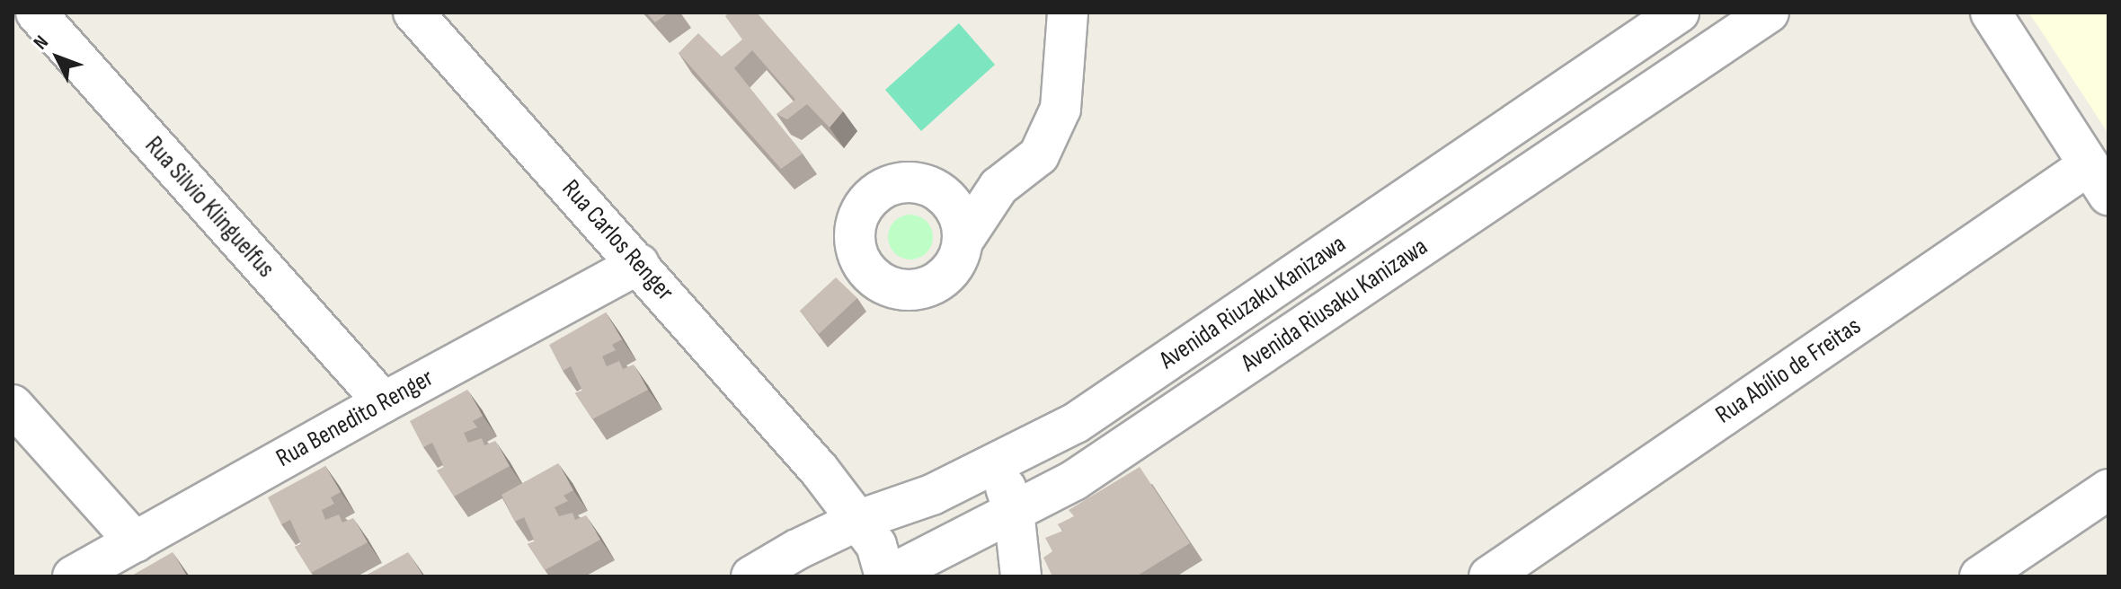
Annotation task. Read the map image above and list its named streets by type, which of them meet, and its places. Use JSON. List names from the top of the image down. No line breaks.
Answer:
{"streets":{"street":["Rua Silvio Klinguelfus","Rua Carlos Renger","Avenida Riuzaku Kanizawa","Avenida Riusaku Kanizawa","Rua Abílio de Freitas","Rua Benedito Renger"]},"crossings":[["Rua Silvio Klinguelfus","Rua Benedito Renger"],["Rua Carlos Renger","Avenida Riuzaku Kanizawa"],["Rua Carlos Renger","Rua Benedito Renger"],["Avenida Riuzaku Kanizawa","Avenida Riusaku Kanizawa"]],"north":"top left"}
